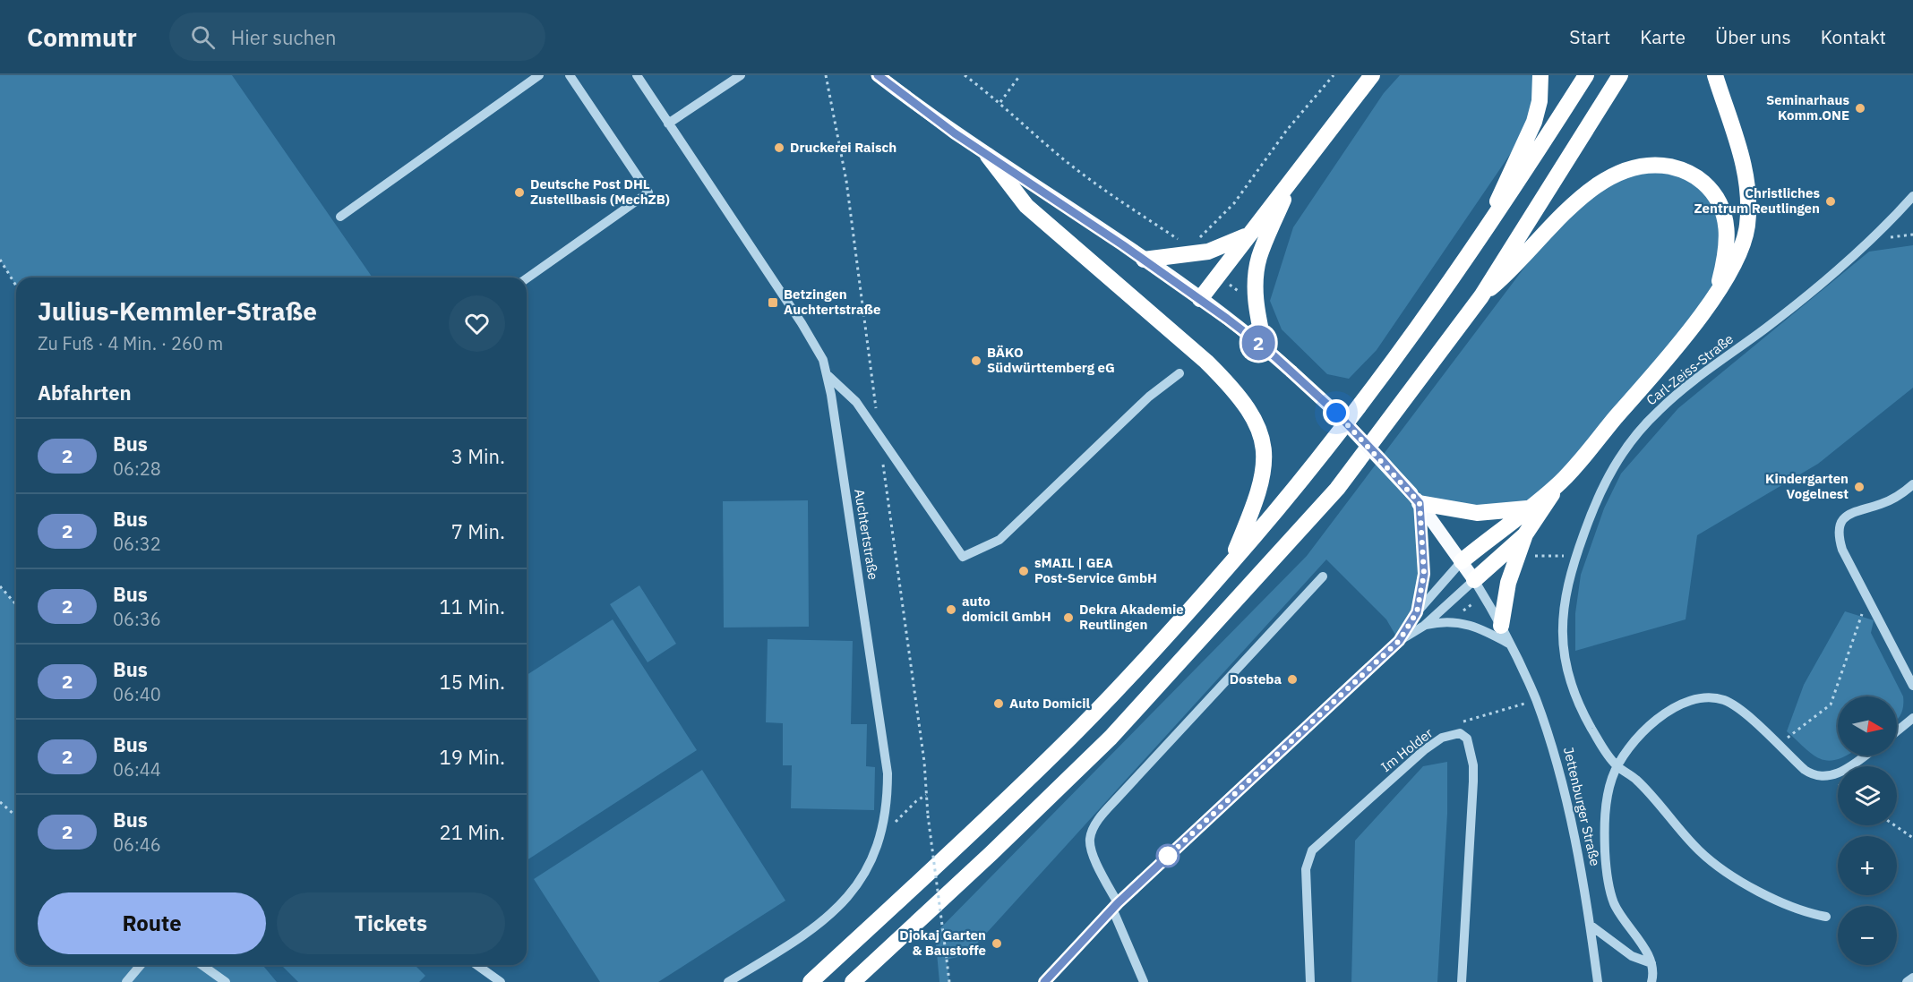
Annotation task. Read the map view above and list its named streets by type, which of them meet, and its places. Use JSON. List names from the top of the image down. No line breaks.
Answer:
{"streets":{"main road":["Jettenburger Straße"],"street":["Carl-Zeiss-Straße","Auchtertstraße","Im Holder"]},"places":{"other":["Seminarhaus Komm.ONE","Druckerei Raisch","Deutsche Post DHL Zustellbasis (MechZB)","Christliches Zentrum Reutlingen","BÄKO Südwürttemberg eG","Kindergarten Vogelnest","sMAIL | GEA Post-Service GmbH","auto domicil GmbH","Dekra Akademie Reutlingen","Dosteba","Auto Domicil","Djokaj Garten & Baustoffe"],"transit":["Betzingen Auchtertstraße"]},"lines":["bus line 2"],"north":"right","page":{"header":"Commutr","search":"Hier suchen","nav":["Start","Karte","Über uns","Kontakt"],"on_map":"2","heading":[["Julius-Kemmler-Straße","Zu Fuß · 4 Min. · 260 m"],"Abfahrten"],"list":[{"mark":"2","name":"Bus","note":"06:28","value":"3 Min."},{"mark":"2","name":"Bus","note":"06:32","value":"7 Min."},{"mark":"2","name":"Bus","note":"06:36","value":"11 Min."},{"mark":"2","name":"Bus","note":"06:40","value":"15 Min."},{"mark":"2","name":"Bus","note":"06:44","value":"19 Min."},{"mark":"2","name":"Bus","note":"06:46","value":"21 Min."}],"map_buttons":["+","−"],"buttons":["Route","Tickets"]}}
